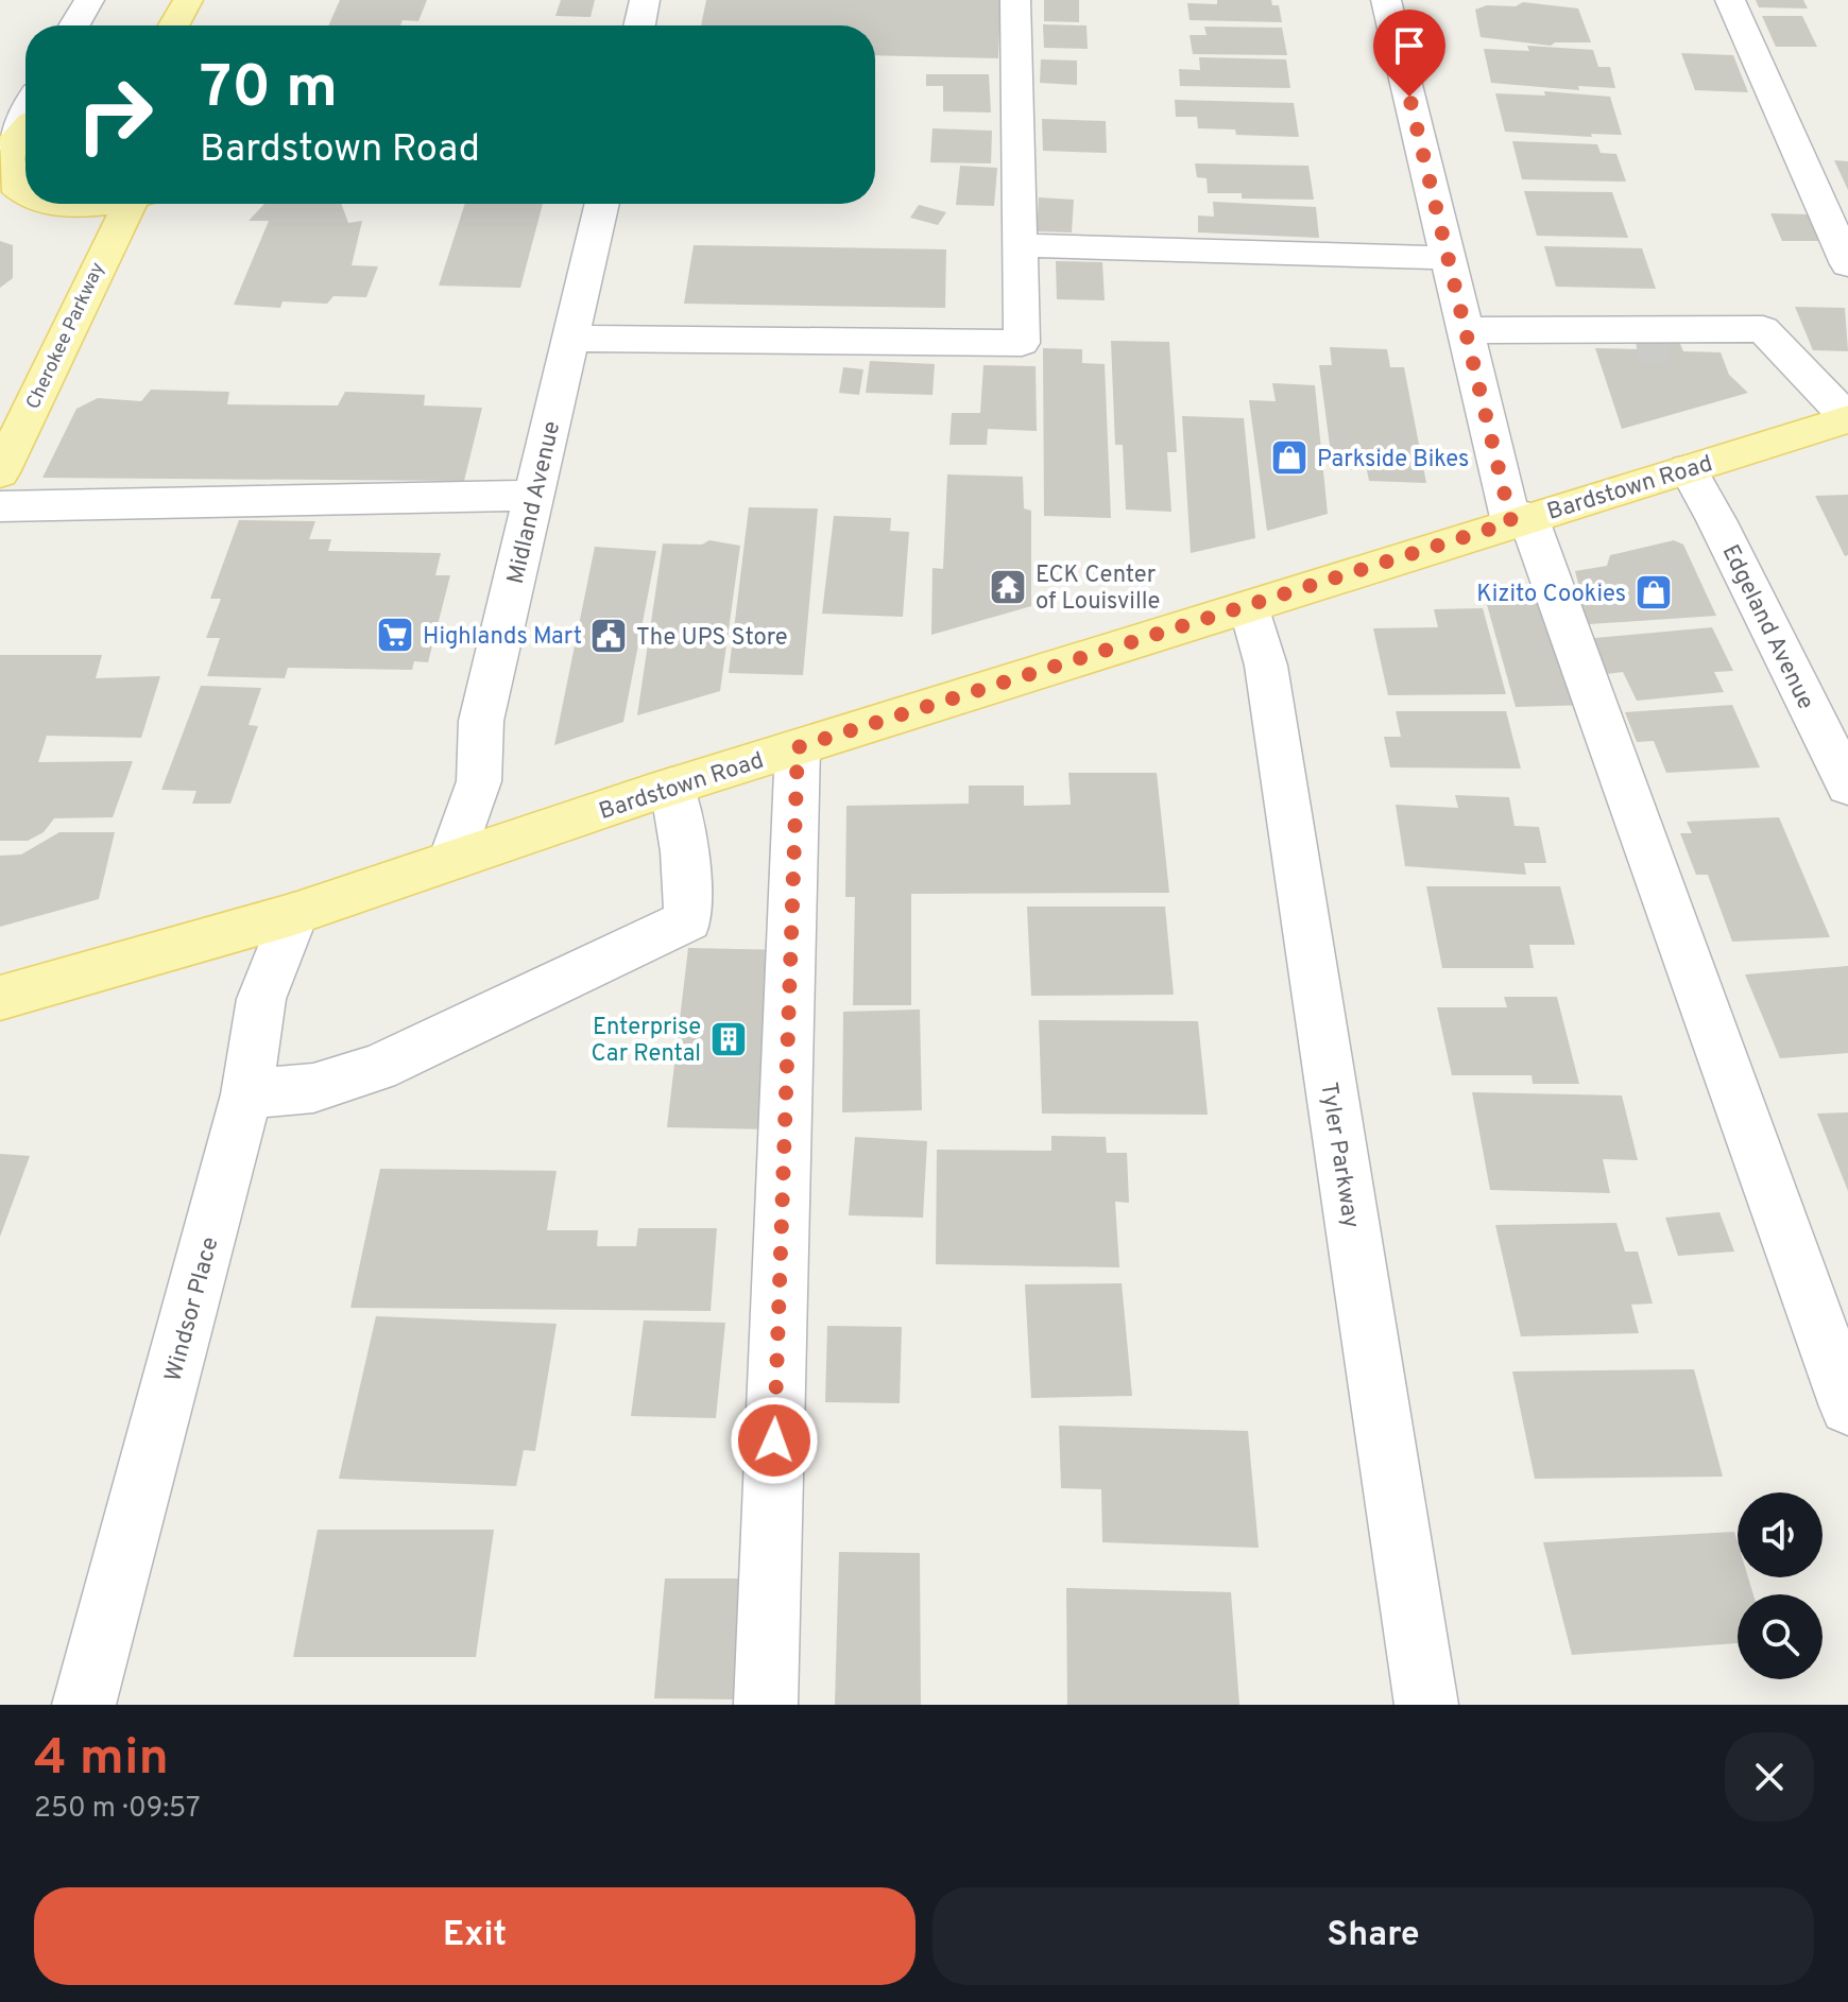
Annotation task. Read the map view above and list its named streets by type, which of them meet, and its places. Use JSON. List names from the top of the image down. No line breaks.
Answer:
{"streets":{"main road":["Cherokee Parkway","Bardstown Road"],"street":["Midland Avenue","Edgeland Avenue","Tyler Parkway","Windsor Place"]},"crossings":[["Bardstown Road","Midland Avenue"],["Bardstown Road","Edgeland Avenue"],["Bardstown Road","Tyler Parkway"],["Bardstown Road","Windsor Place"]],"places":{"shop":["Parkside Bikes","Kizito Cookies"],"temple":["ECK Center of Louisville"],"supermarket":["Highlands Mart"],"public building":["The UPS Store"],"building":["Enterprise Car Rental"]},"page":{"turn":["70 m","Bardstown Road"],"heading":["4 min","250 m · 09:57"],"buttons":["Exit","Share"]}}
